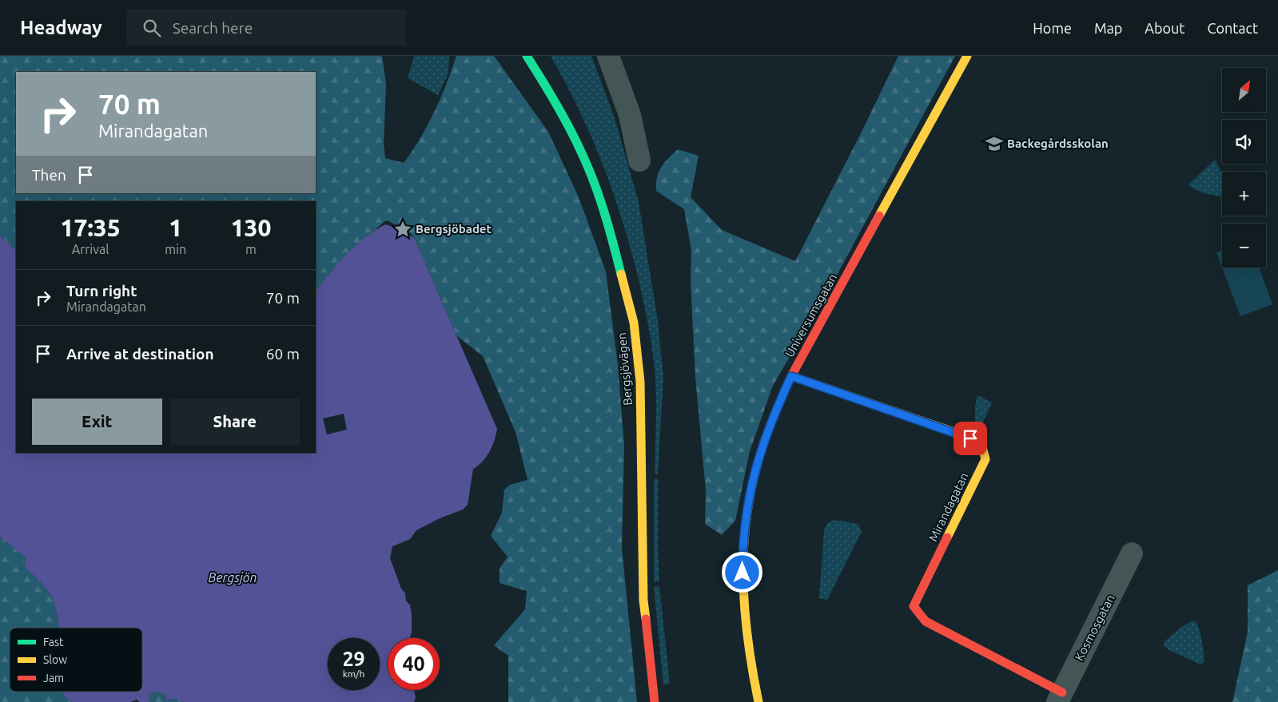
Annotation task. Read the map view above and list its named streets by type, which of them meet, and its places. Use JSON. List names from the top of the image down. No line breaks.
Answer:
{"streets":{"street":["Universumsgatan","Bergsjövägen","Mirandagatan","Kosmosgatan"]},"crossings":[["Universumsgatan","Mirandagatan"],["Mirandagatan","Kosmosgatan"]],"water":["Bergsjön"],"places":{"school or university":["Backegårdsskolan"],"place":["Bergsjöbadet"]},"legend":["Fast","Slow","Jam"],"north":"top right","page":{"header":"Headway","search":"Search here","nav":["Home","Map","About","Contact"],"map_buttons":["+","−"],"turn":["70 m","Mirandagatan"],"then":"Then","eta":["17:35","Arrival","1","min","130","m"],"list":[{"name":"Turn right","note":"Mirandagatan","value":"70 m"},{"name":"Arrive at destination","value":"60 m"}],"buttons":["Exit","Share"],"speed":"29 km/h","limit":"40"}}
